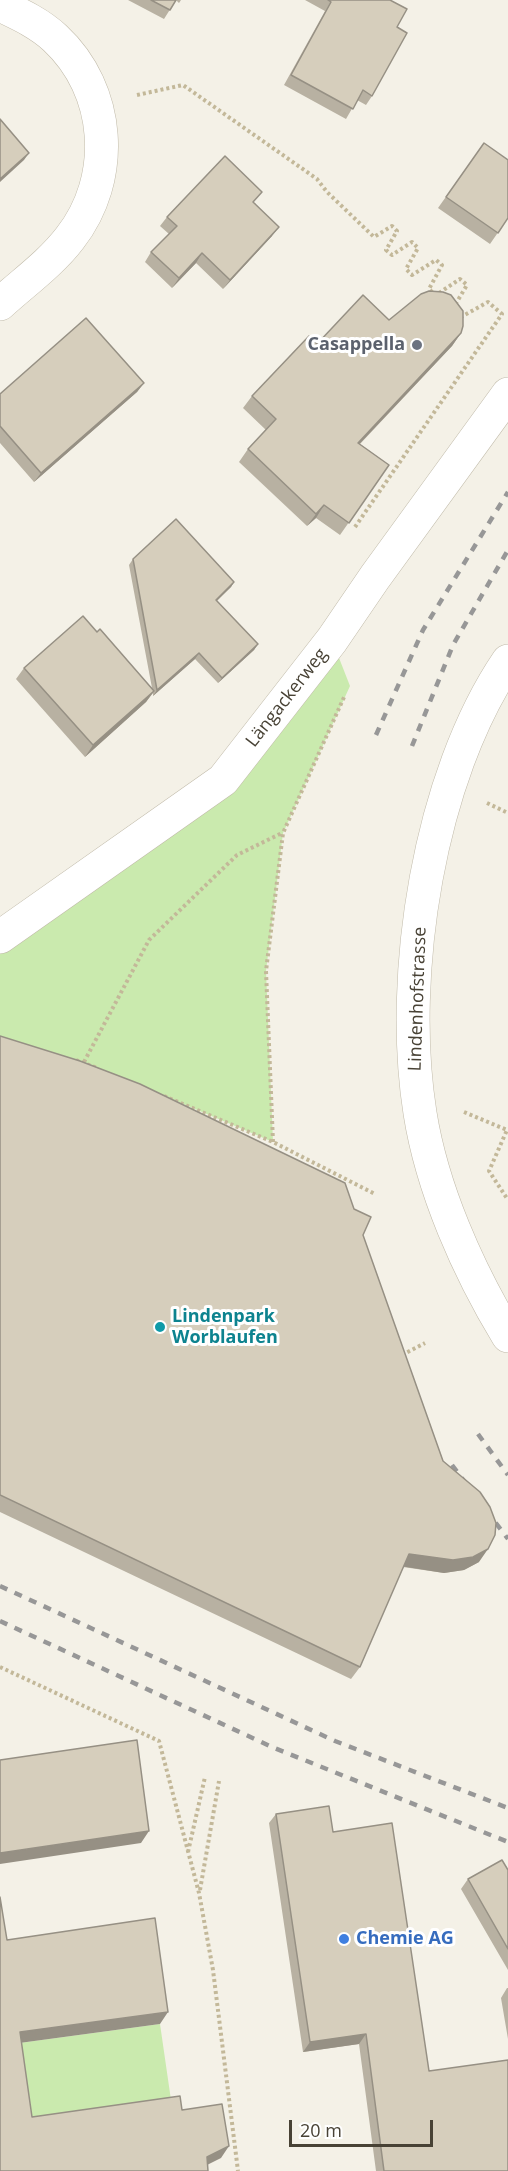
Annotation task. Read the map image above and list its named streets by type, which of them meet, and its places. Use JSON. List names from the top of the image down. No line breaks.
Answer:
{"streets":{"street":["Längackerweg","Lindenhofstrasse"]},"places":["Casappella","Lindenpark Worblaufen","Chemie AG"],"scale_bar":"20 m"}
